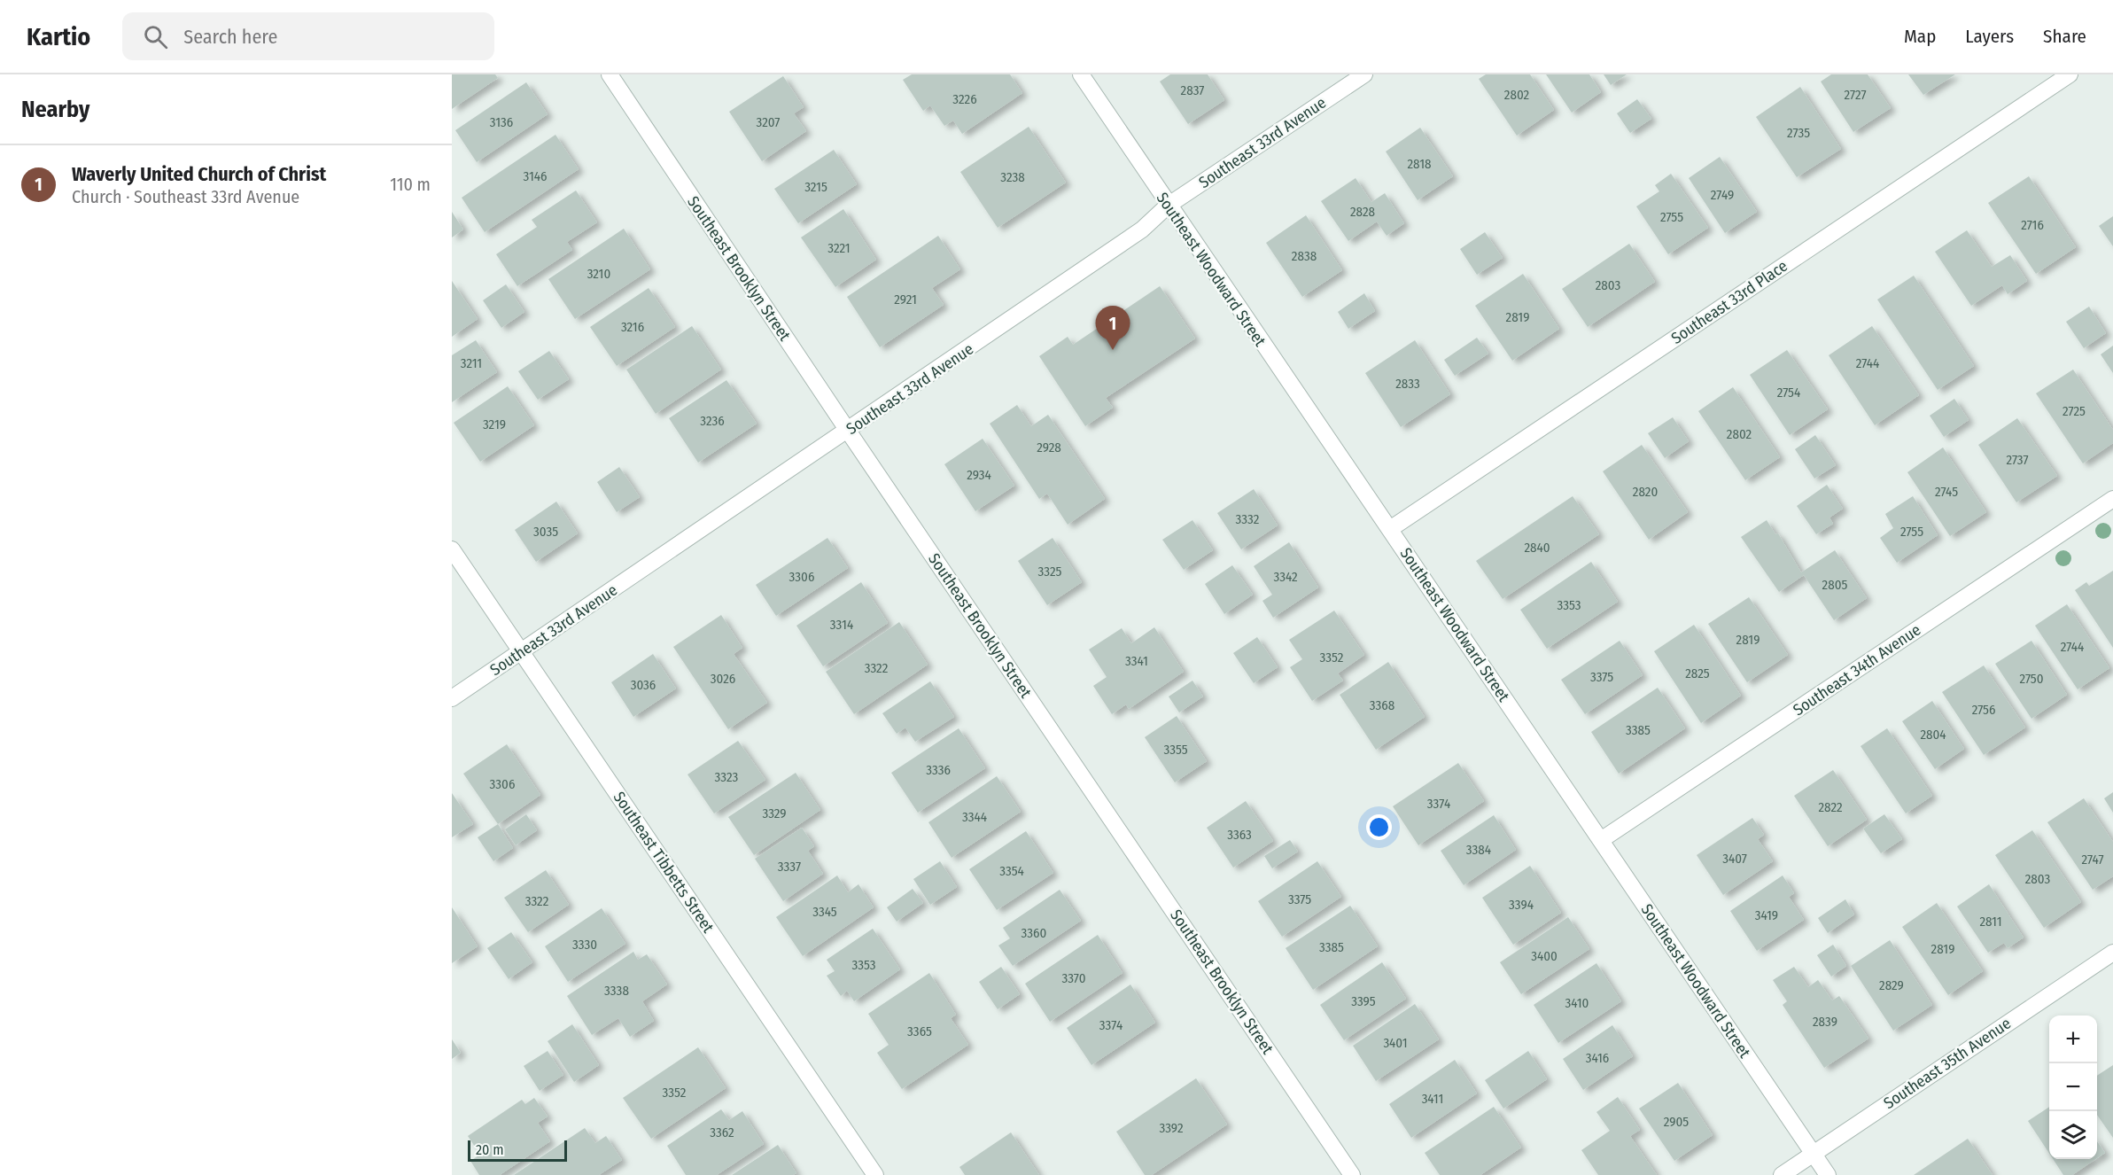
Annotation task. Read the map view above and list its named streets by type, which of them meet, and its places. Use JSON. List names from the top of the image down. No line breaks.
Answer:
{"streets":{"street":["Southeast 33rd Avenue","Southeast Brooklyn Street","Southeast Woodward Street","Southeast 33rd Place","Southeast 34th Avenue","Southeast Tibbetts Street","Southeast 35th Avenue"]},"crossings":[["Southeast 33rd Avenue","Southeast Brooklyn Street"],["Southeast 33rd Avenue","Southeast Woodward Street"],["Southeast 33rd Avenue","Southeast Tibbetts Street"],["Southeast Woodward Street","Southeast 33rd Place"],["Southeast Woodward Street","Southeast 34th Avenue"],["Southeast Woodward Street","Southeast 35th Avenue"]],"house_numbers":["2837","2802","2727","3226","3136","3207","2735","2818","3146","3238","3215","2749","2828","2755","2716","3221","2838","3210","2803","2921","2819","3216","3211","2744","2833","2754","2725","3236","3219","2802","2928","2737","2934","2820","2745","3332","3035","2755","2840","3325","3306","3342","2805","3353","3314","2819","2744","3352","3341","3322","2825","3375","3026","2750","3036","3368","2756","3385","2804","3355","3336","3323","3306","3374","2822","3329","3344","3363","3384","3407","2747","3337","3354","2803","3375","3322","3394","3345","3419","2811","3360","3330","3385","2819","3400","3353","3370","2829","3338","3395","3410","2839","3374","3365","3401","3416","3352","3411","2905","3392","3362"],"scale_bar":"20 m","page":{"header":"Kartio","search":"Search here","nav":["Map","Layers","Share"],"heading":"Nearby","list":[{"mark":"1","name":"Waverly United Church of Christ","note":"Church · Southeast 33rd Avenue","value":"110 m"}],"pins":"1","map_buttons":["+","−"],"scale":"20 m"}}
